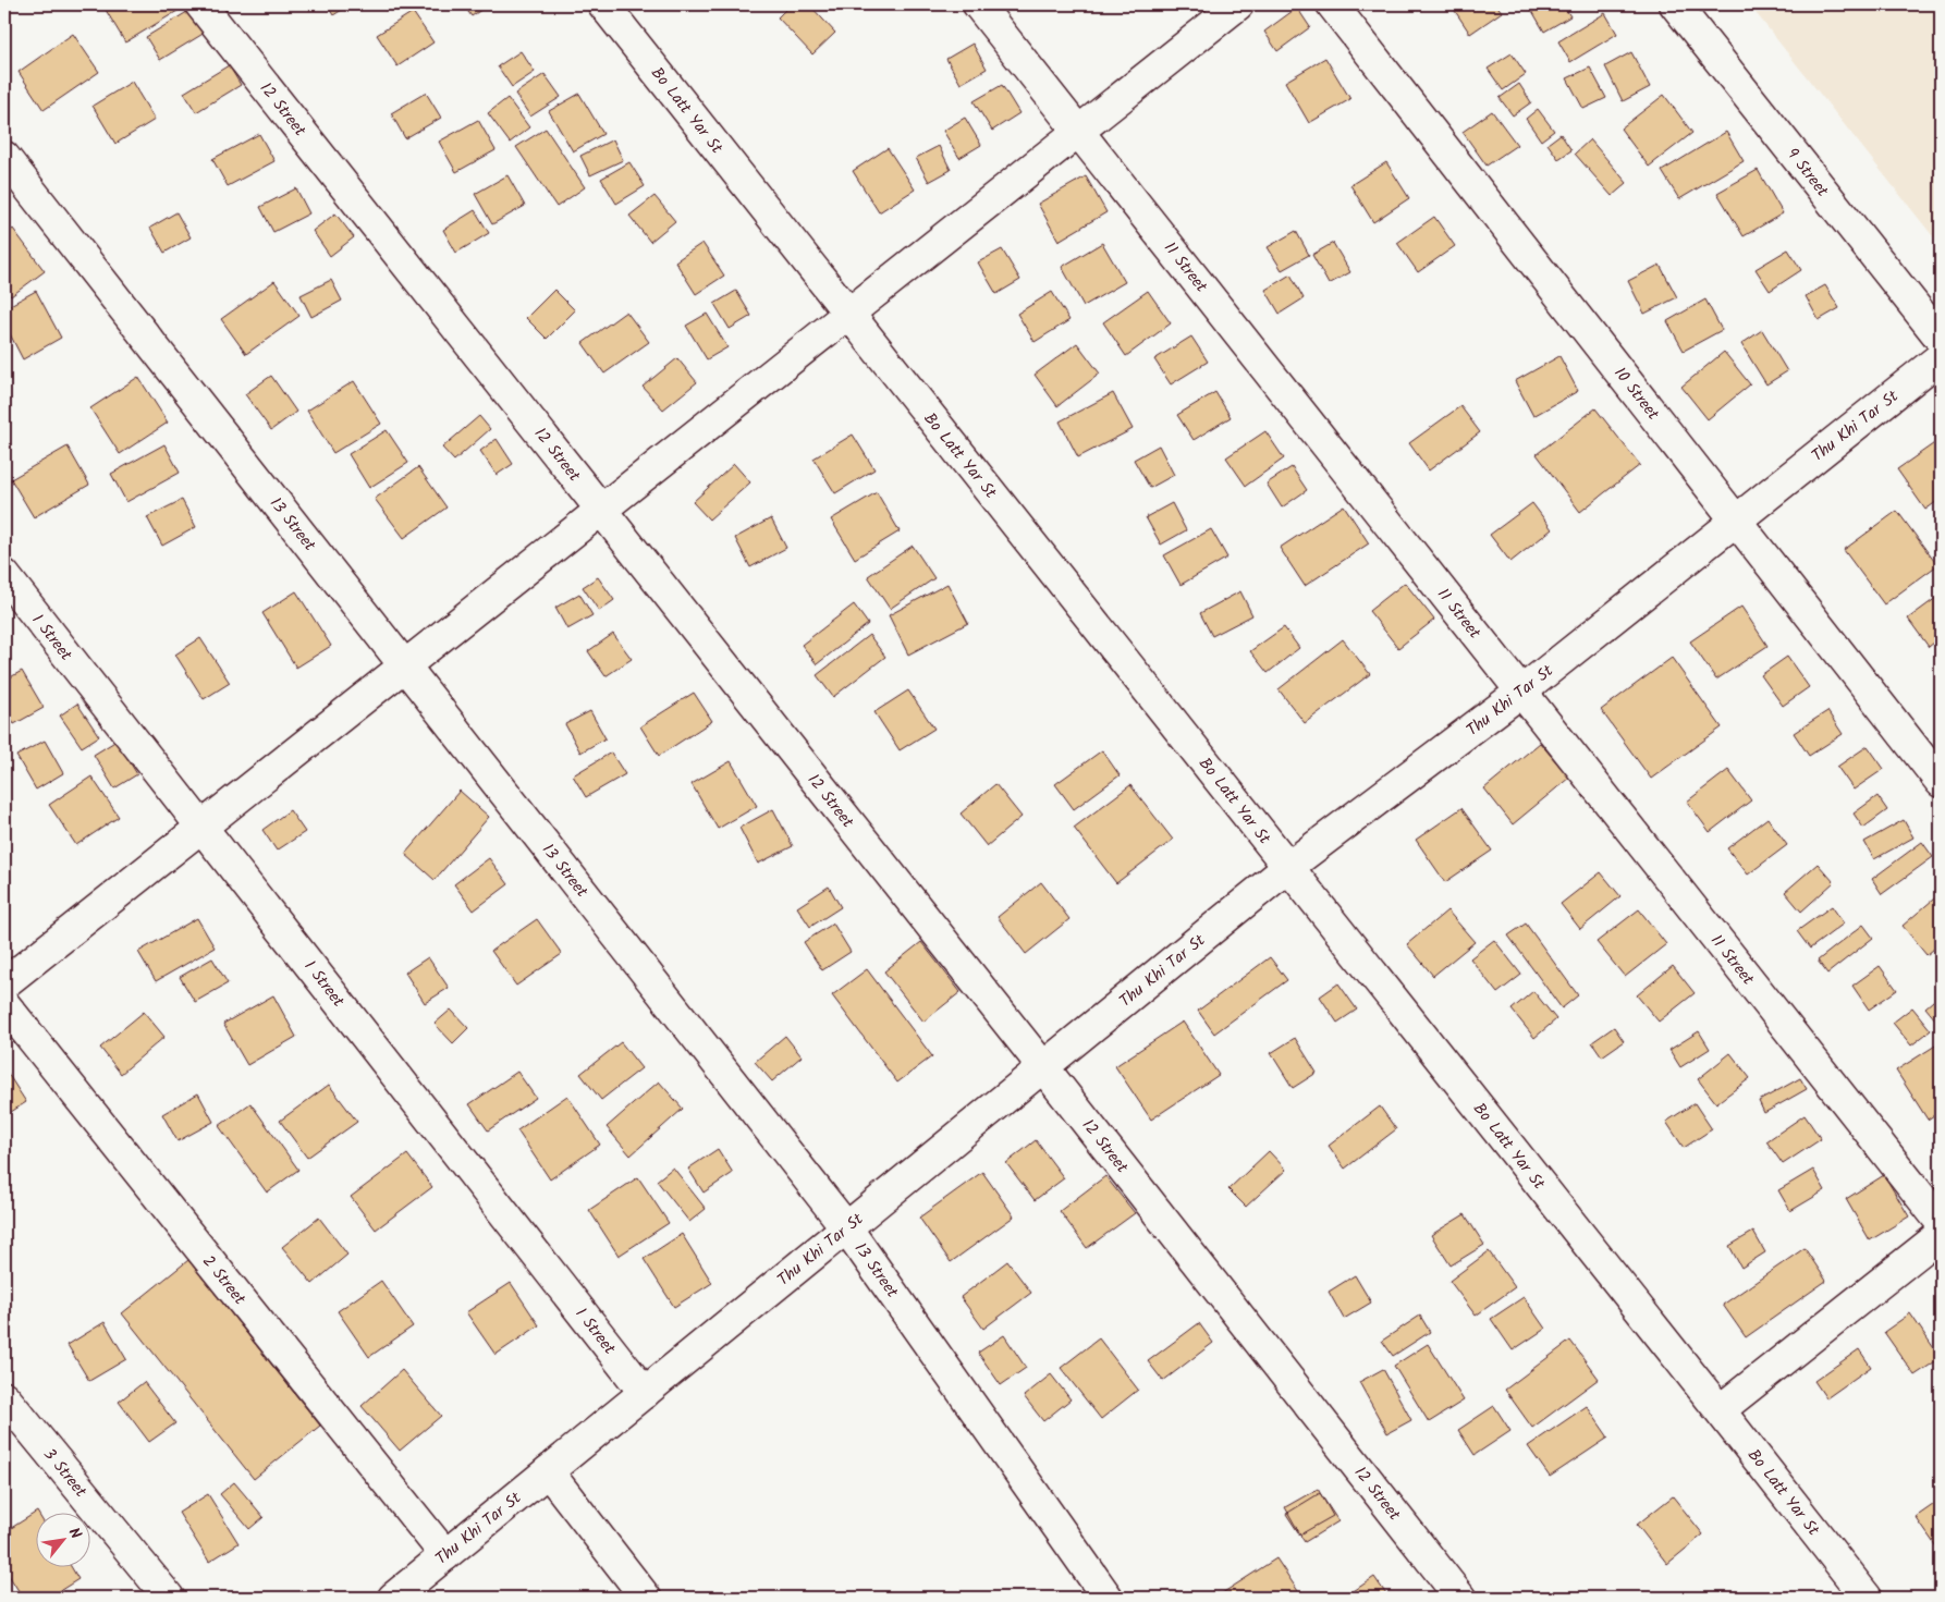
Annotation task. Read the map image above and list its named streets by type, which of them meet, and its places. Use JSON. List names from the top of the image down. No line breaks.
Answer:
{"streets":{"street":["12 Street","Bo Latt Yar St","9 Street","11 Street","10 Street","Thu Khi Tar St","13 Street","1 Street","2 Street","3 Street"]},"crossings":[["12 Street","Thu Khi Tar St"],["Bo Latt Yar St","Thu Khi Tar St"],["11 Street","Thu Khi Tar St"],["10 Street","Thu Khi Tar St"],["Thu Khi Tar St","13 Street"],["Thu Khi Tar St","1 Street"],["Thu Khi Tar St","2 Street"]],"north":"top right"}
